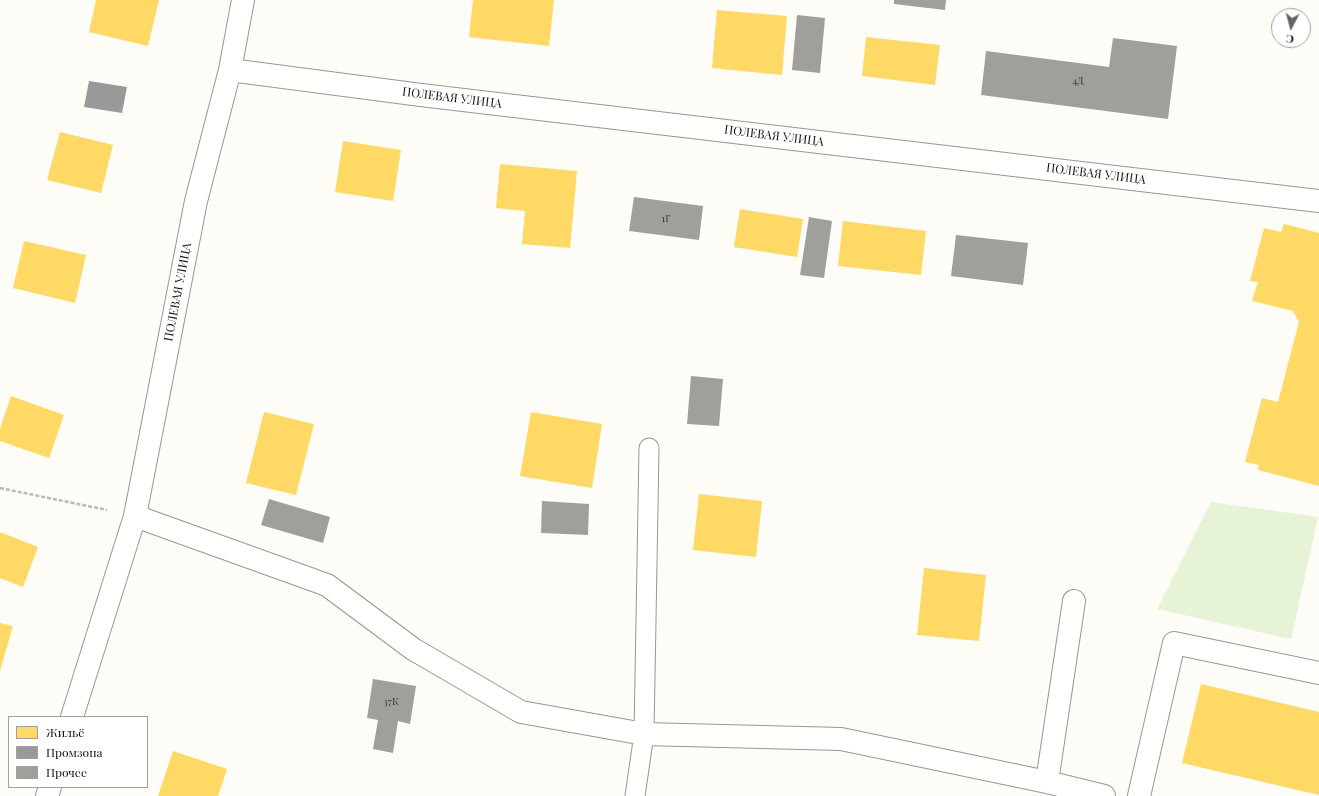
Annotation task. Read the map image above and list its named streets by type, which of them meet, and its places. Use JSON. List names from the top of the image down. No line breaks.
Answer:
{"streets":{"street":["ПОЛЕВАЯ УЛИЦА"]},"house_numbers":["4Д","1Г","37К"],"legend":["Жильё","Промзона","Прочее"],"north":"bottom"}
